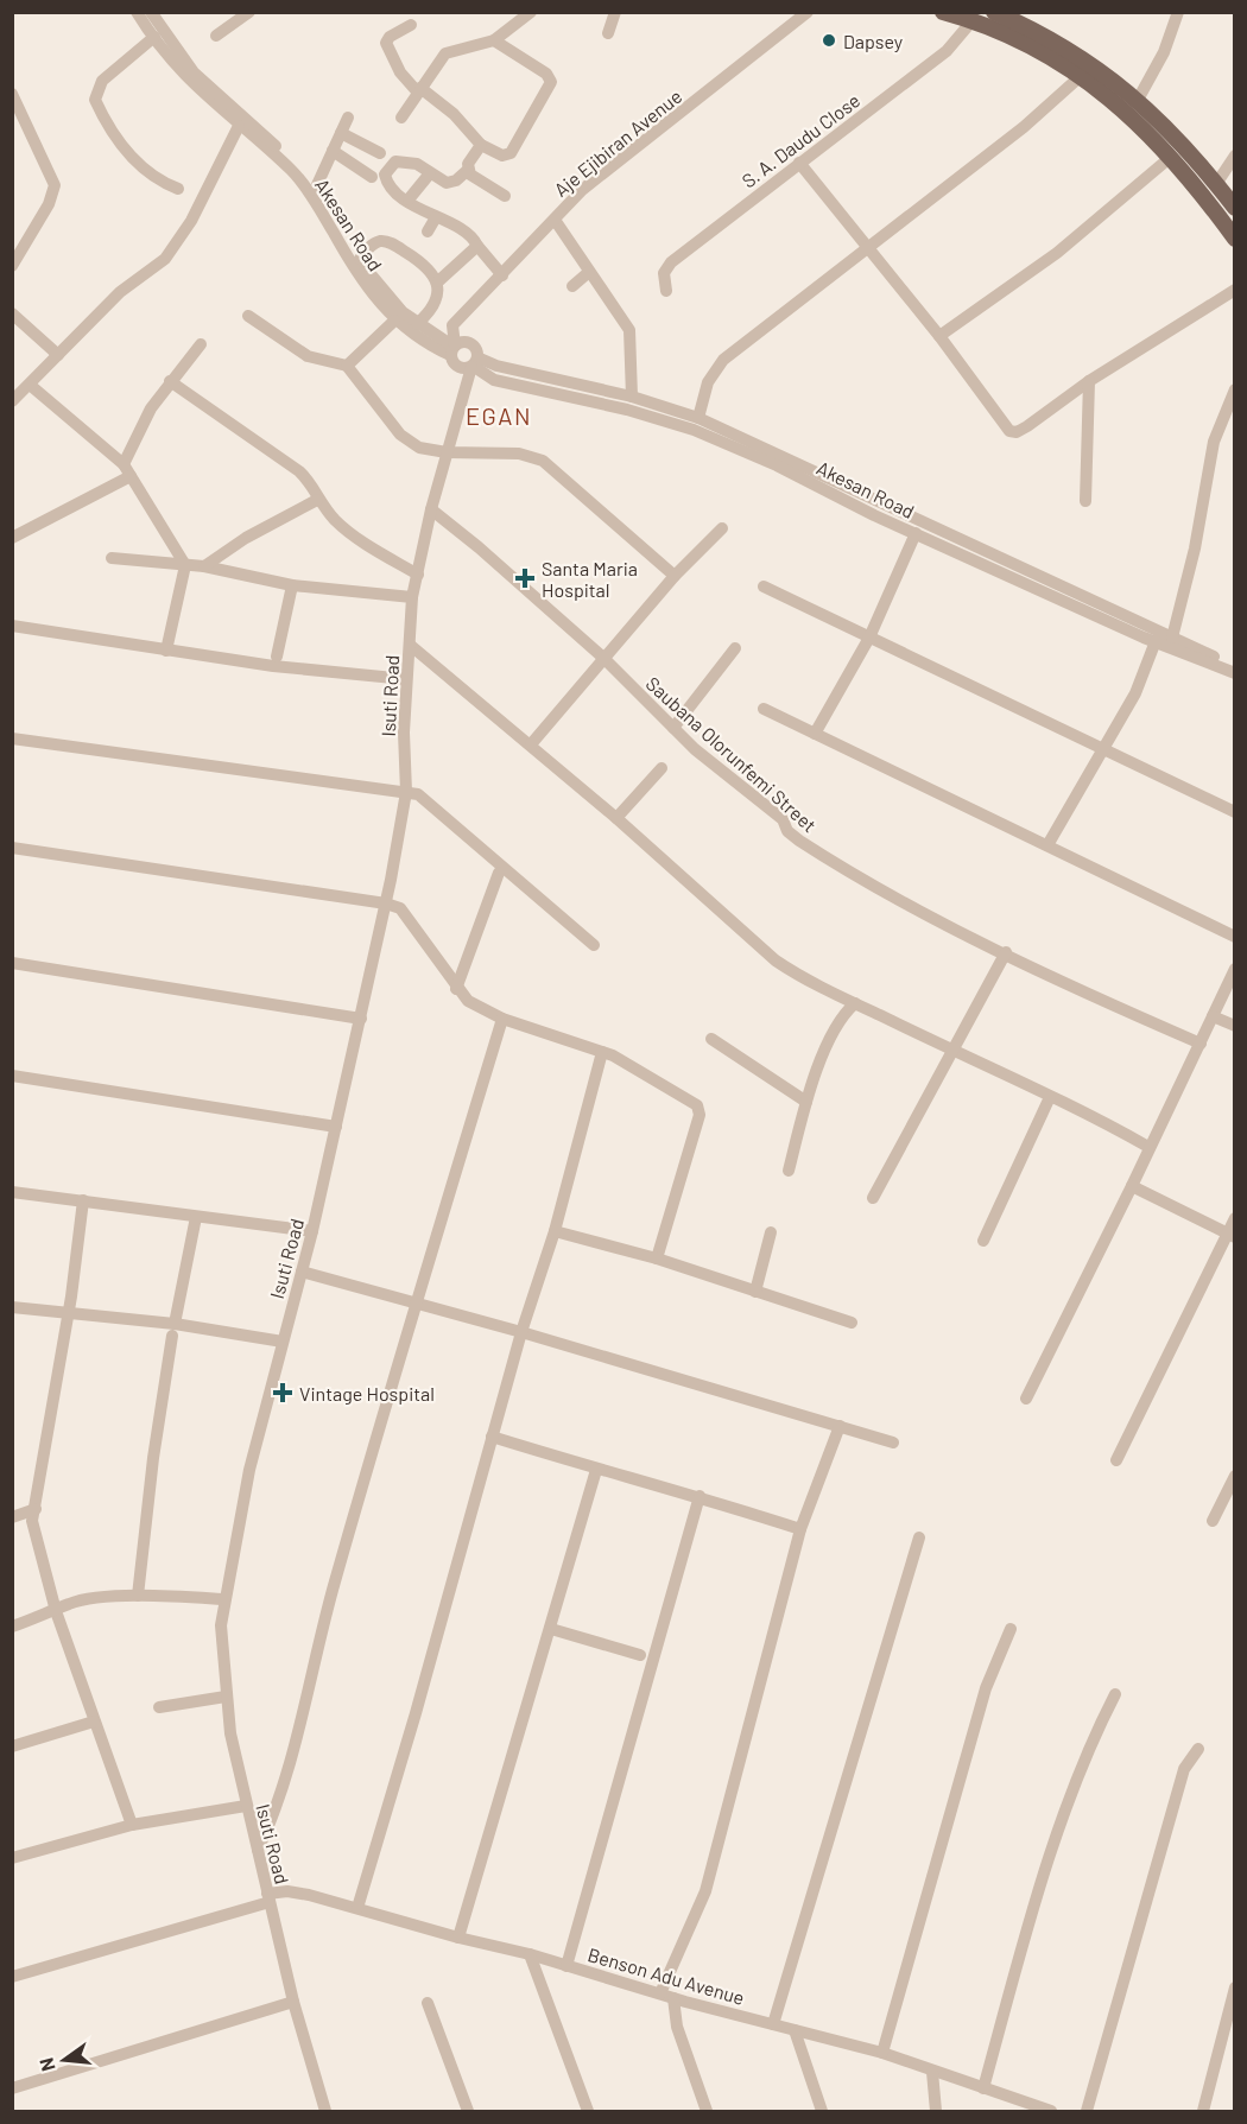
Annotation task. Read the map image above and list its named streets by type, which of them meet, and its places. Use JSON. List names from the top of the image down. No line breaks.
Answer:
{"streets":{"street":["S. A. Daudu Close","Aje Ejibiran Avenue","Akesan Road","Isuti Road","Saubana Olorunfemi Street","Benson Adu Avenue"]},"crossings":[["Aje Ejibiran Avenue","Akesan Road"],["Akesan Road","Isuti Road"],["Isuti Road","Saubana Olorunfemi Street"],["Isuti Road","Benson Adu Avenue"]],"districts":["EGAN"],"places":{"other":["Dapsey"],"health":["Santa Maria Hospital","Vintage Hospital"]},"north":"left"}
